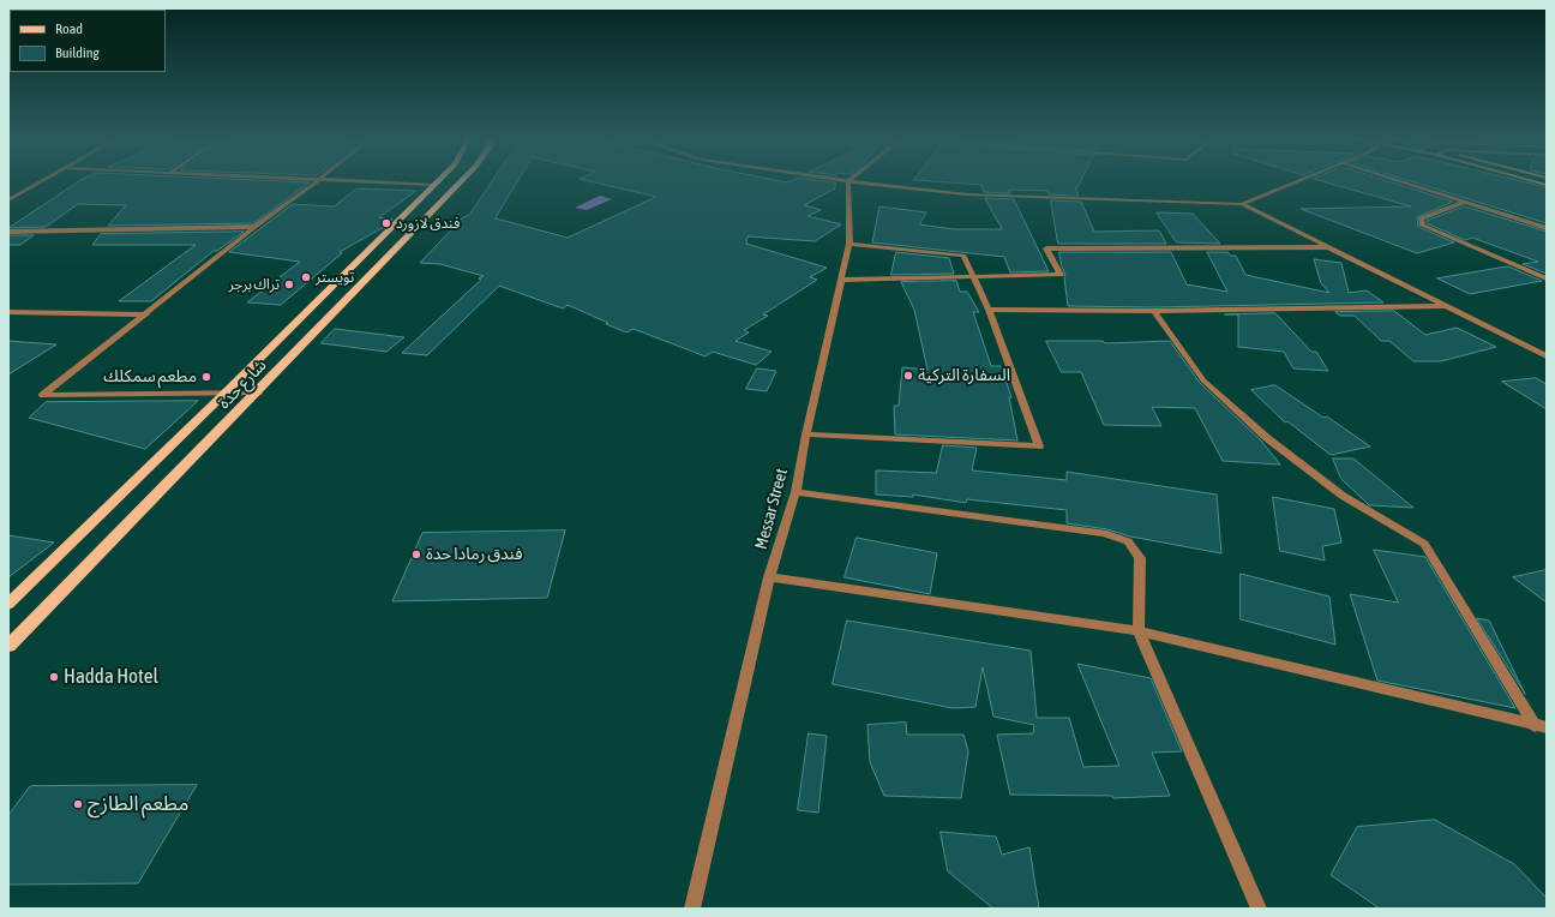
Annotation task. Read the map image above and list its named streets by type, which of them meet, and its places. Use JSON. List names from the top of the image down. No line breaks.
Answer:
{"streets":{"main road":["شارع حدة"],"street":["Messar Street"]},"places":["فندق لازورد","تويستر","تراك برجر","السفارة التركية","مطعم سمكلك","فندق رمادا حدة","Hadda Hotel","مطعم الطازج"],"legend":["Road","Building"]}
